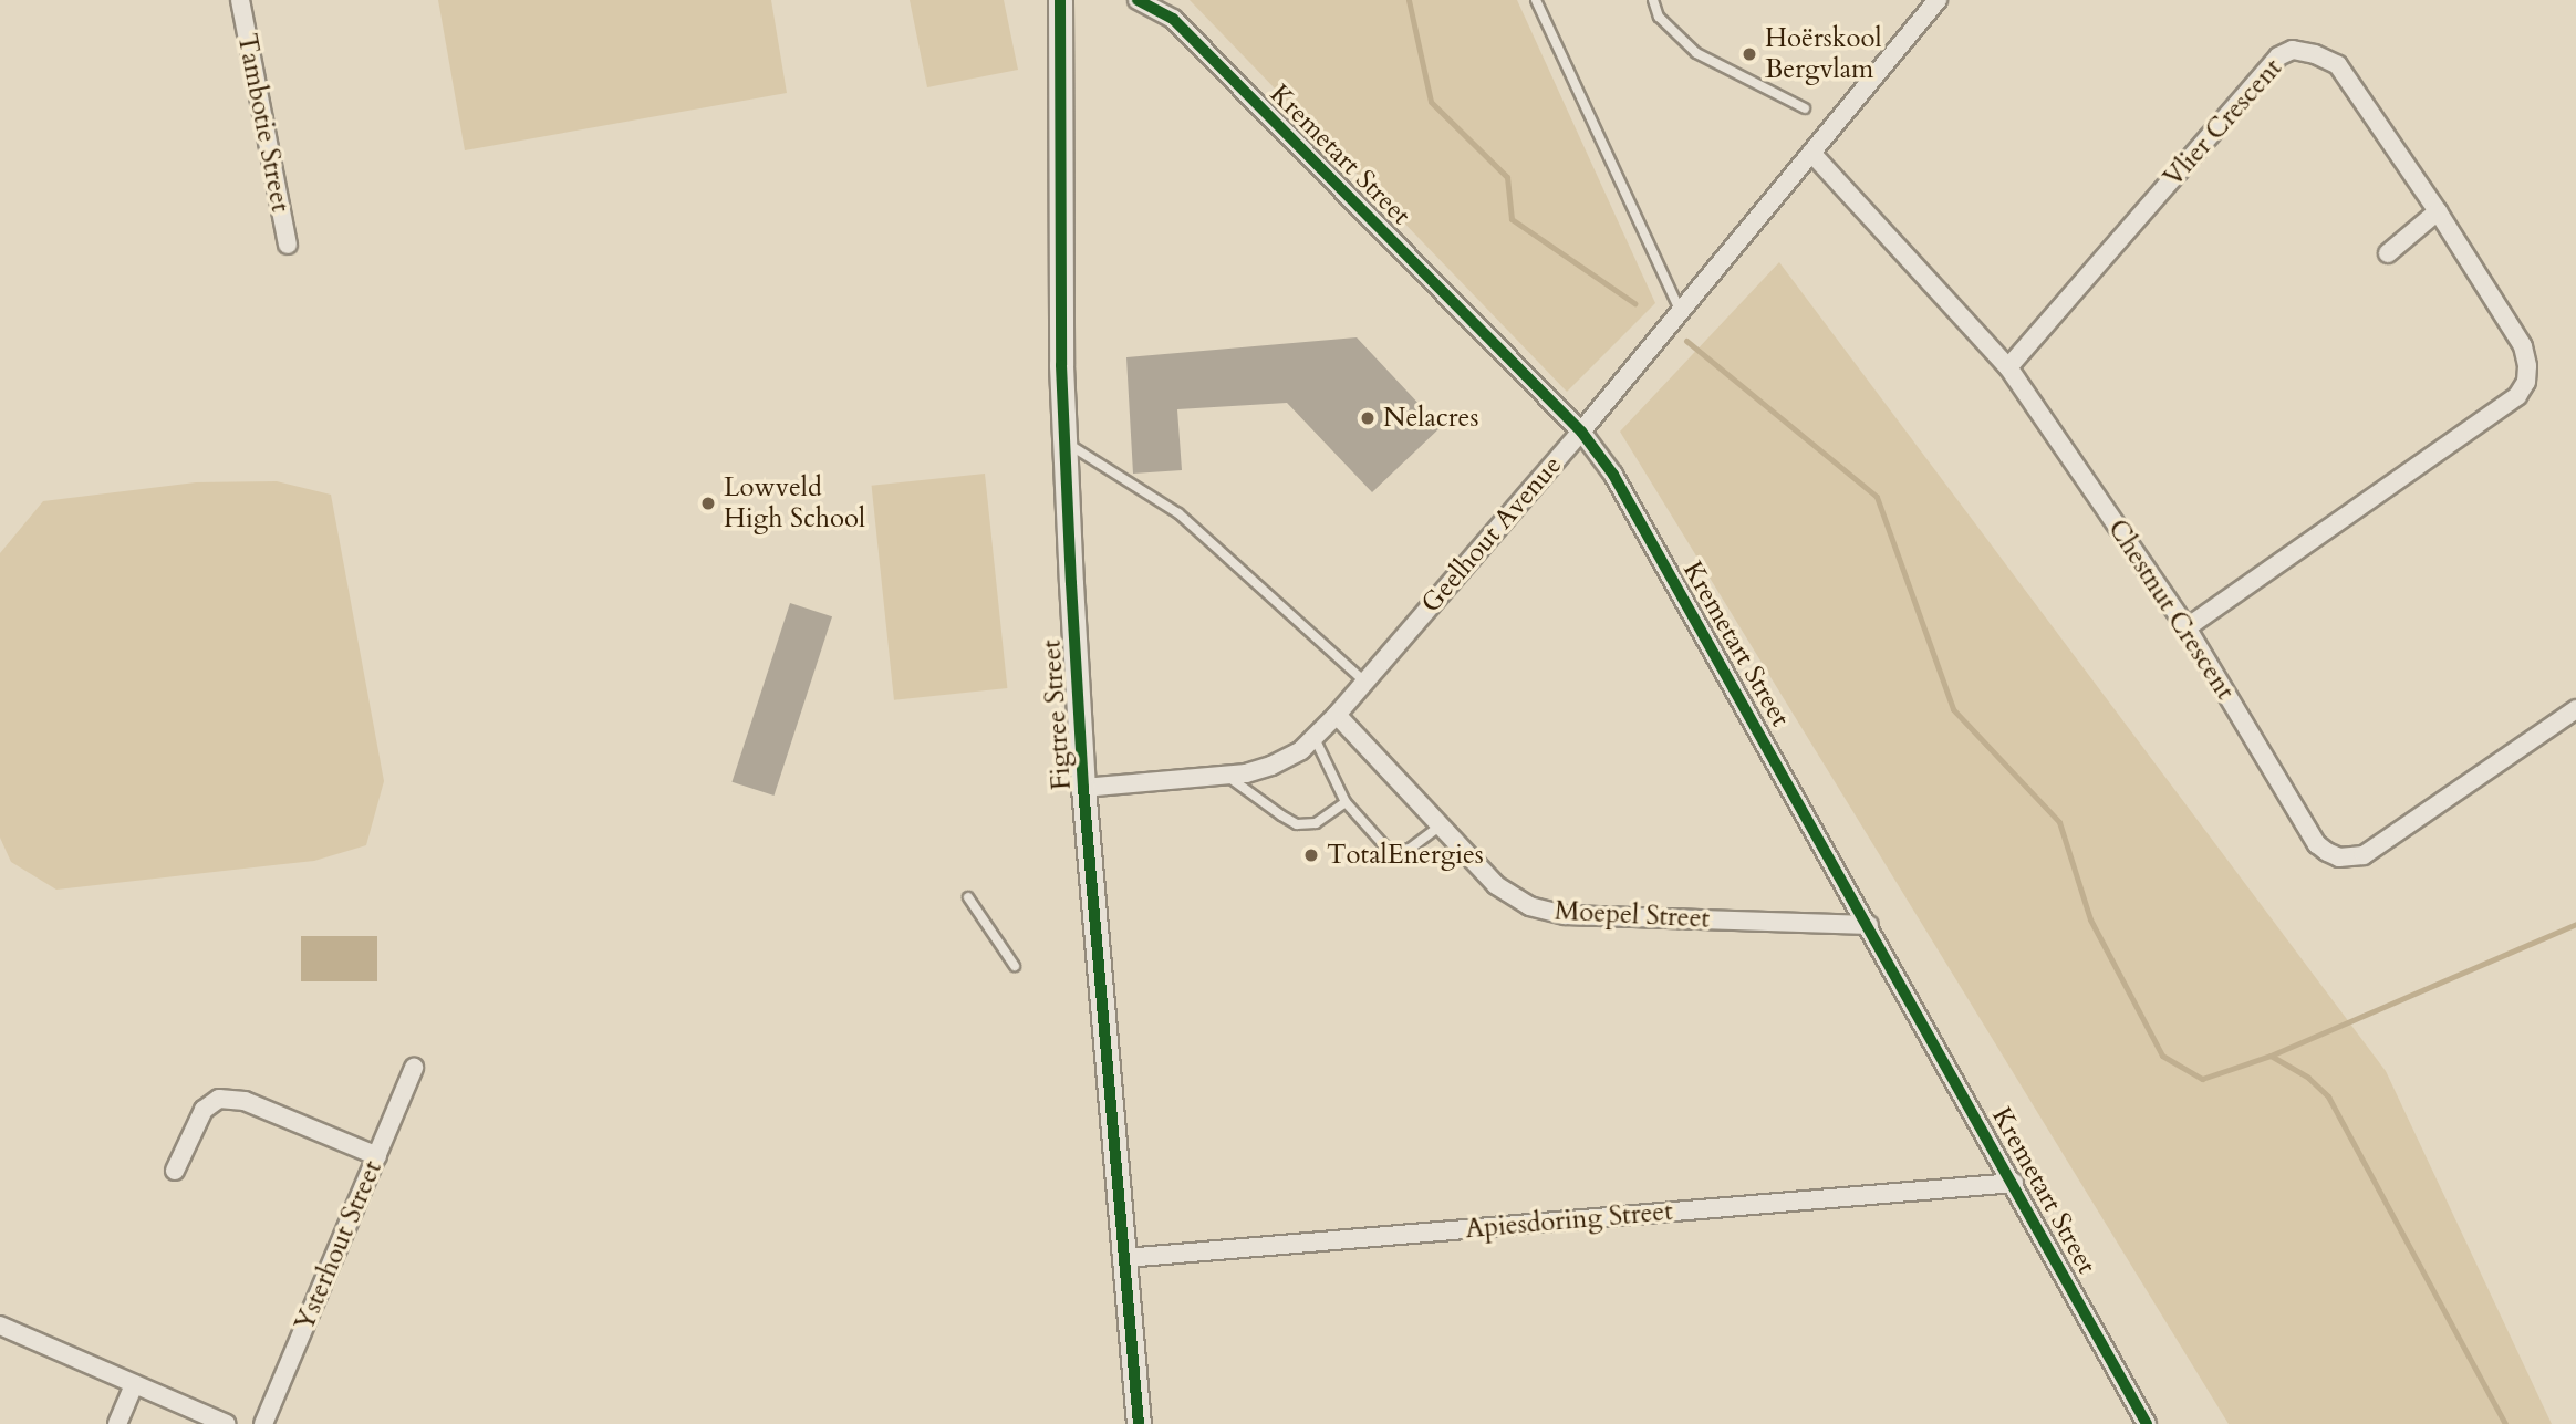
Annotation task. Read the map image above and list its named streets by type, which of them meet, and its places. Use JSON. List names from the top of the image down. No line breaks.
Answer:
{"streets":{"street":["Tambotie Street","Vlier Crescent","Kremetart Street","Geelhout Avenue","Chestnut Crescent","Figtree Street","Moepel Street","Apiesdoring Street","Ysterhout Street"]},"crossings":[["Vlier Crescent","Chestnut Crescent"],["Kremetart Street","Geelhout Avenue"],["Kremetart Street","Moepel Street"],["Kremetart Street","Apiesdoring Street"],["Geelhout Avenue","Chestnut Crescent"],["Geelhout Avenue","Figtree Street"],["Geelhout Avenue","Moepel Street"],["Figtree Street","Apiesdoring Street"]],"places":["Hoërskool Bergvlam","Nelacres","Lowveld High School","TotalEnergies"]}
